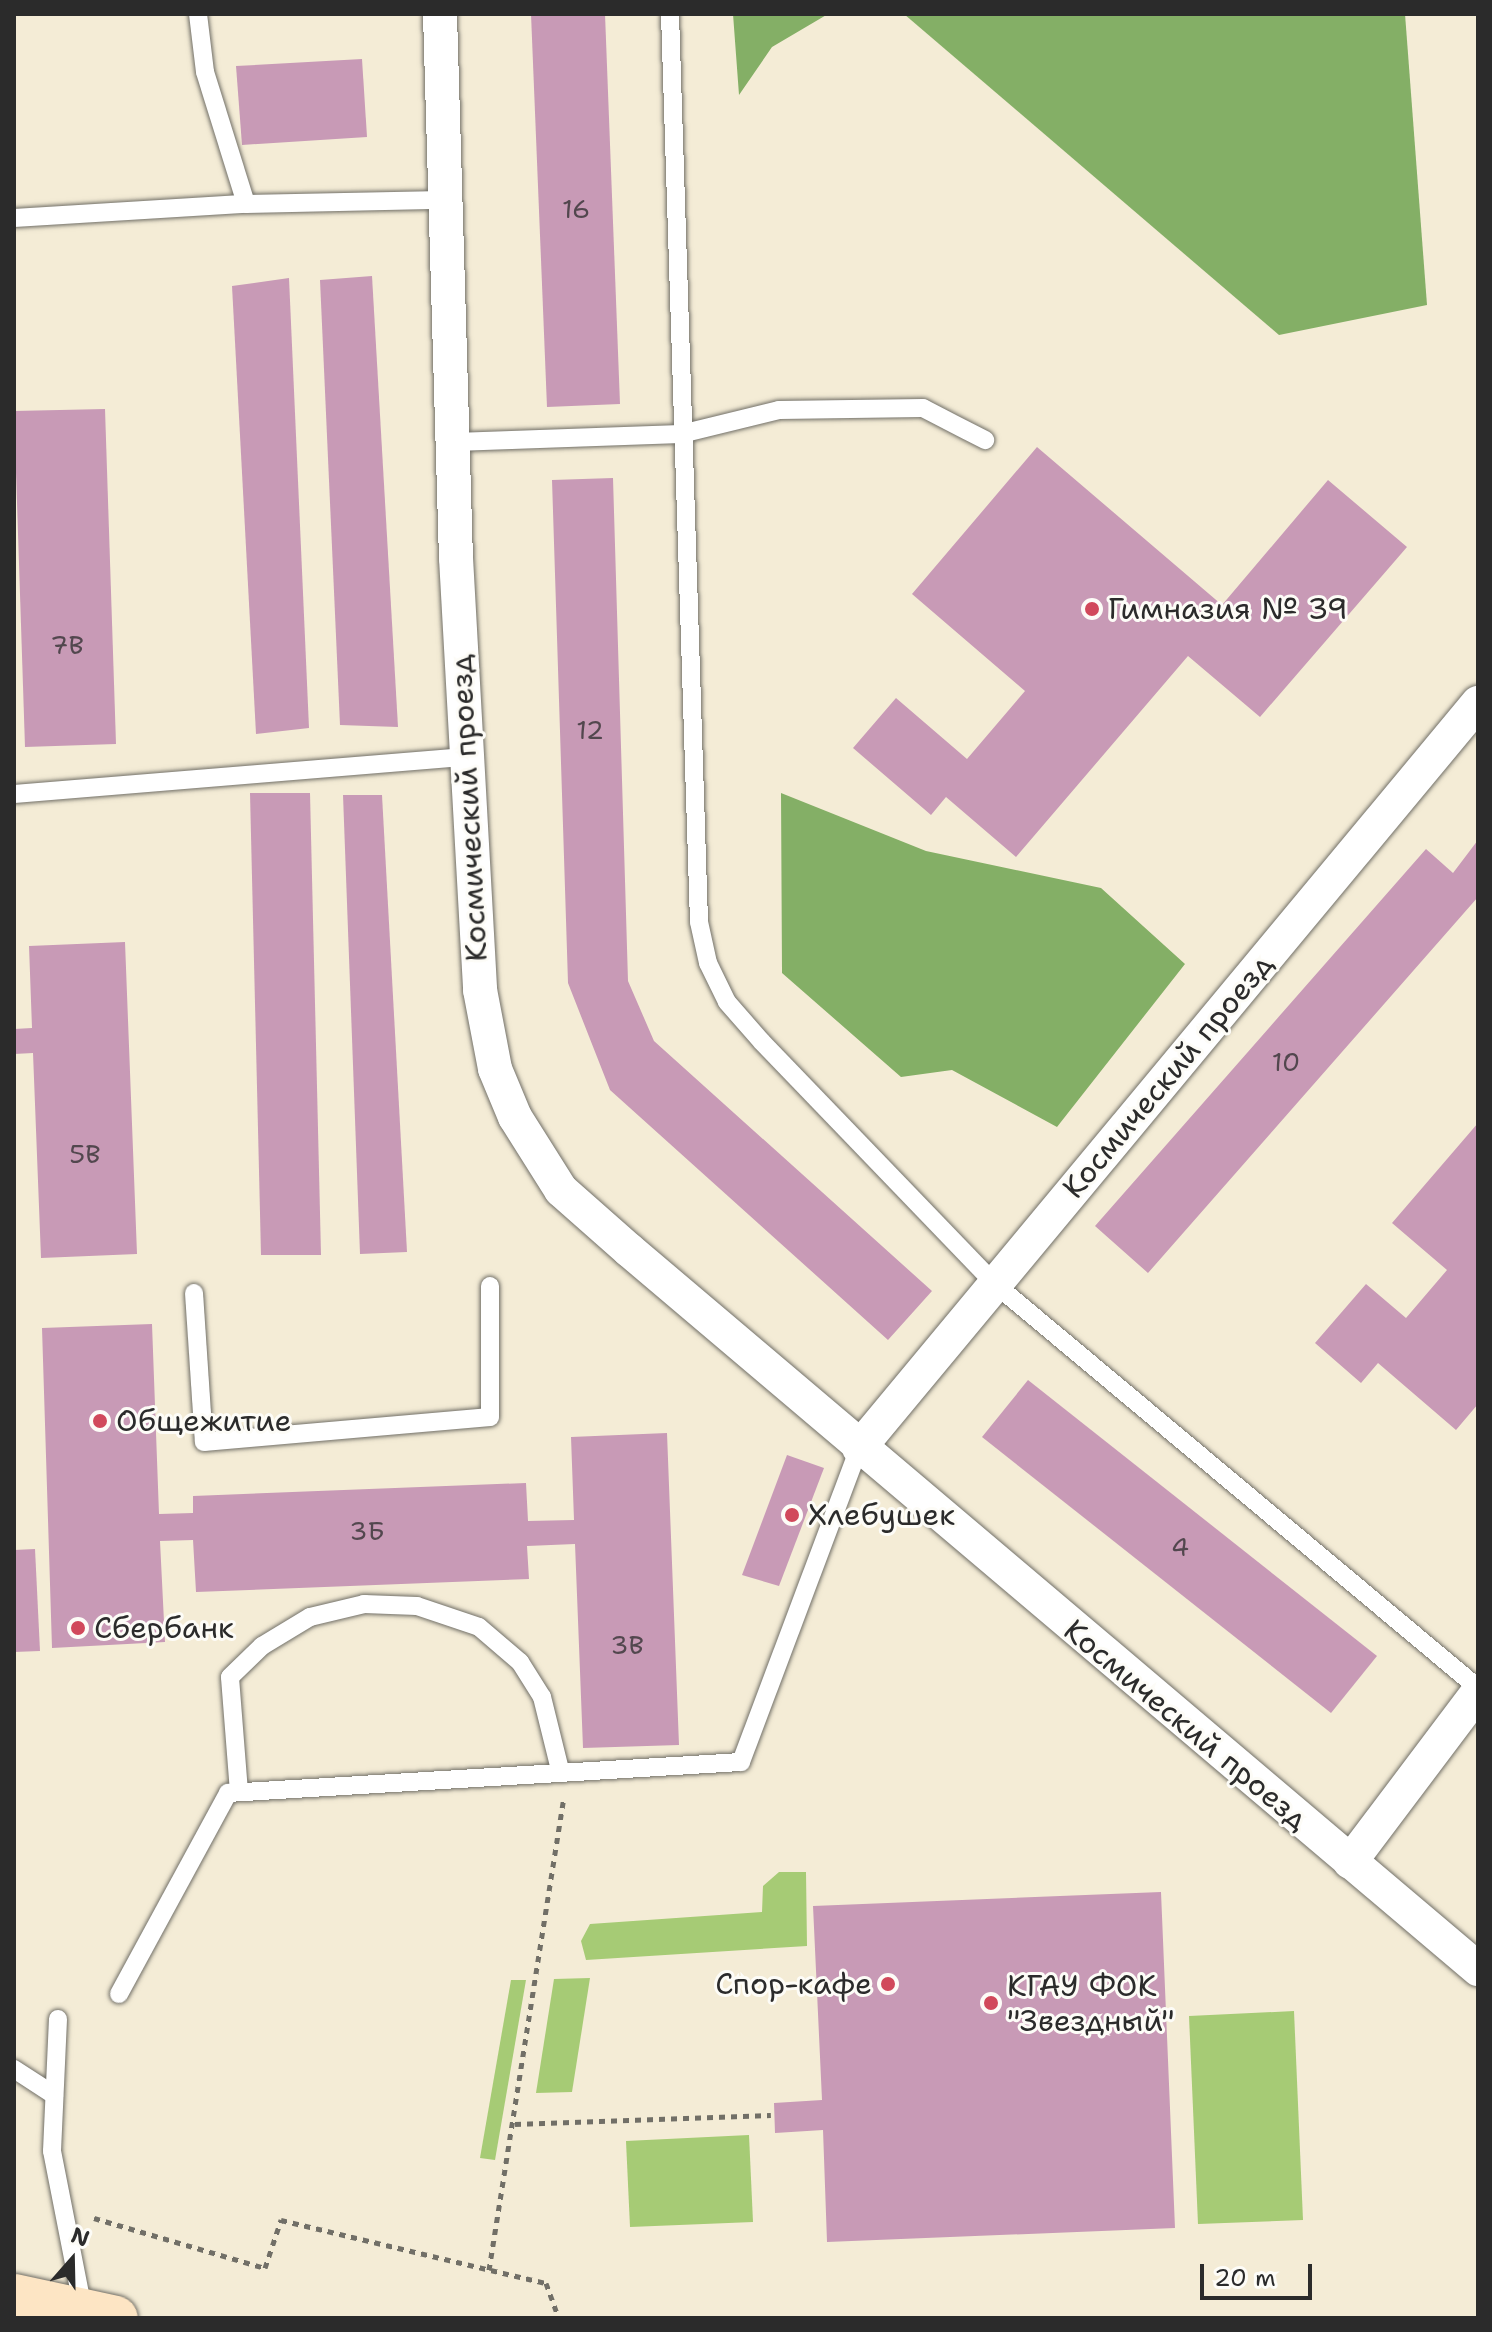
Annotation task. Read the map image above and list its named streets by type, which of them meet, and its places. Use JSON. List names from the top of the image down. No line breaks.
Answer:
{"streets":{"street":["Космический проезд"]},"places":["Гимназия № 39","Общежитие","Хлебушек","Сбербанк","Спор-кафе","КГАУ ФОК \"Звездный\""],"house_numbers":["16","7В","12","10","5В","3Б","4","3В"],"scale_bar":"20 m","north":"top"}
